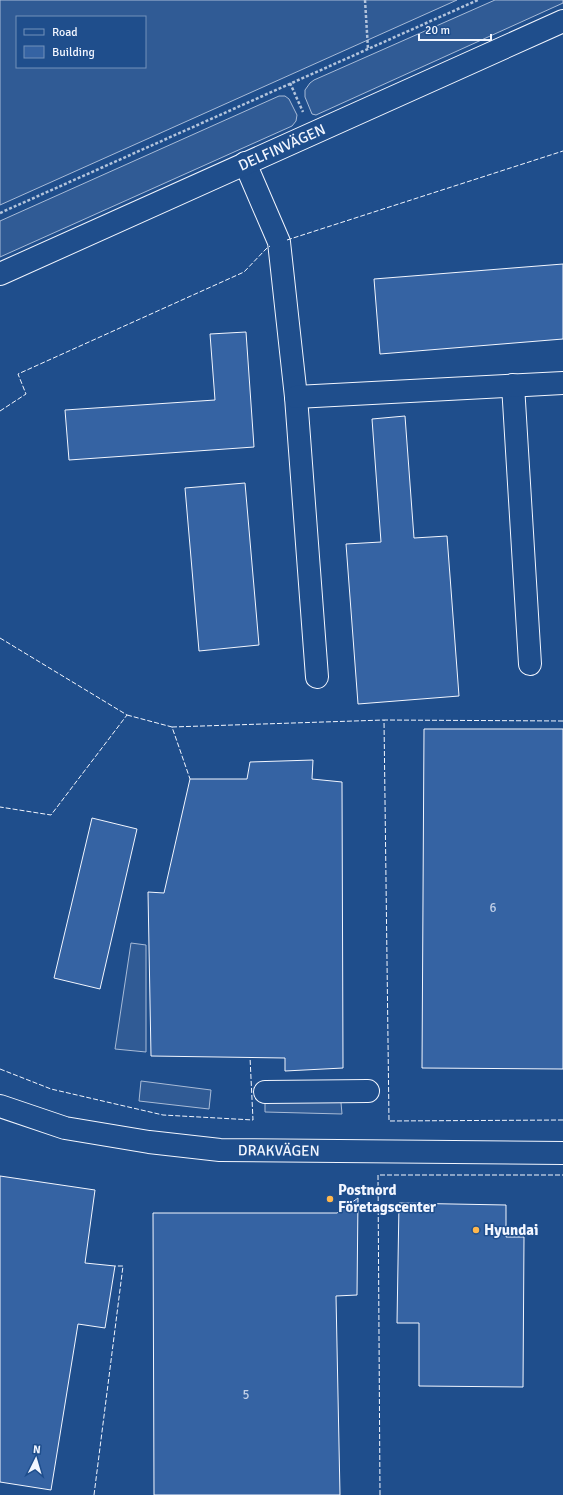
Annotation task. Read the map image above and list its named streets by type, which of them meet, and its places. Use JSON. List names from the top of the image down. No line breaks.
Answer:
{"streets":{"street":["DELFINVÄGEN","DRAKVÄGEN"]},"places":["Postnord Företagscenter","Hyundai"],"house_numbers":["6","5"],"legend":["Road","Building"],"scale_bar":"20 m","north":"top"}
